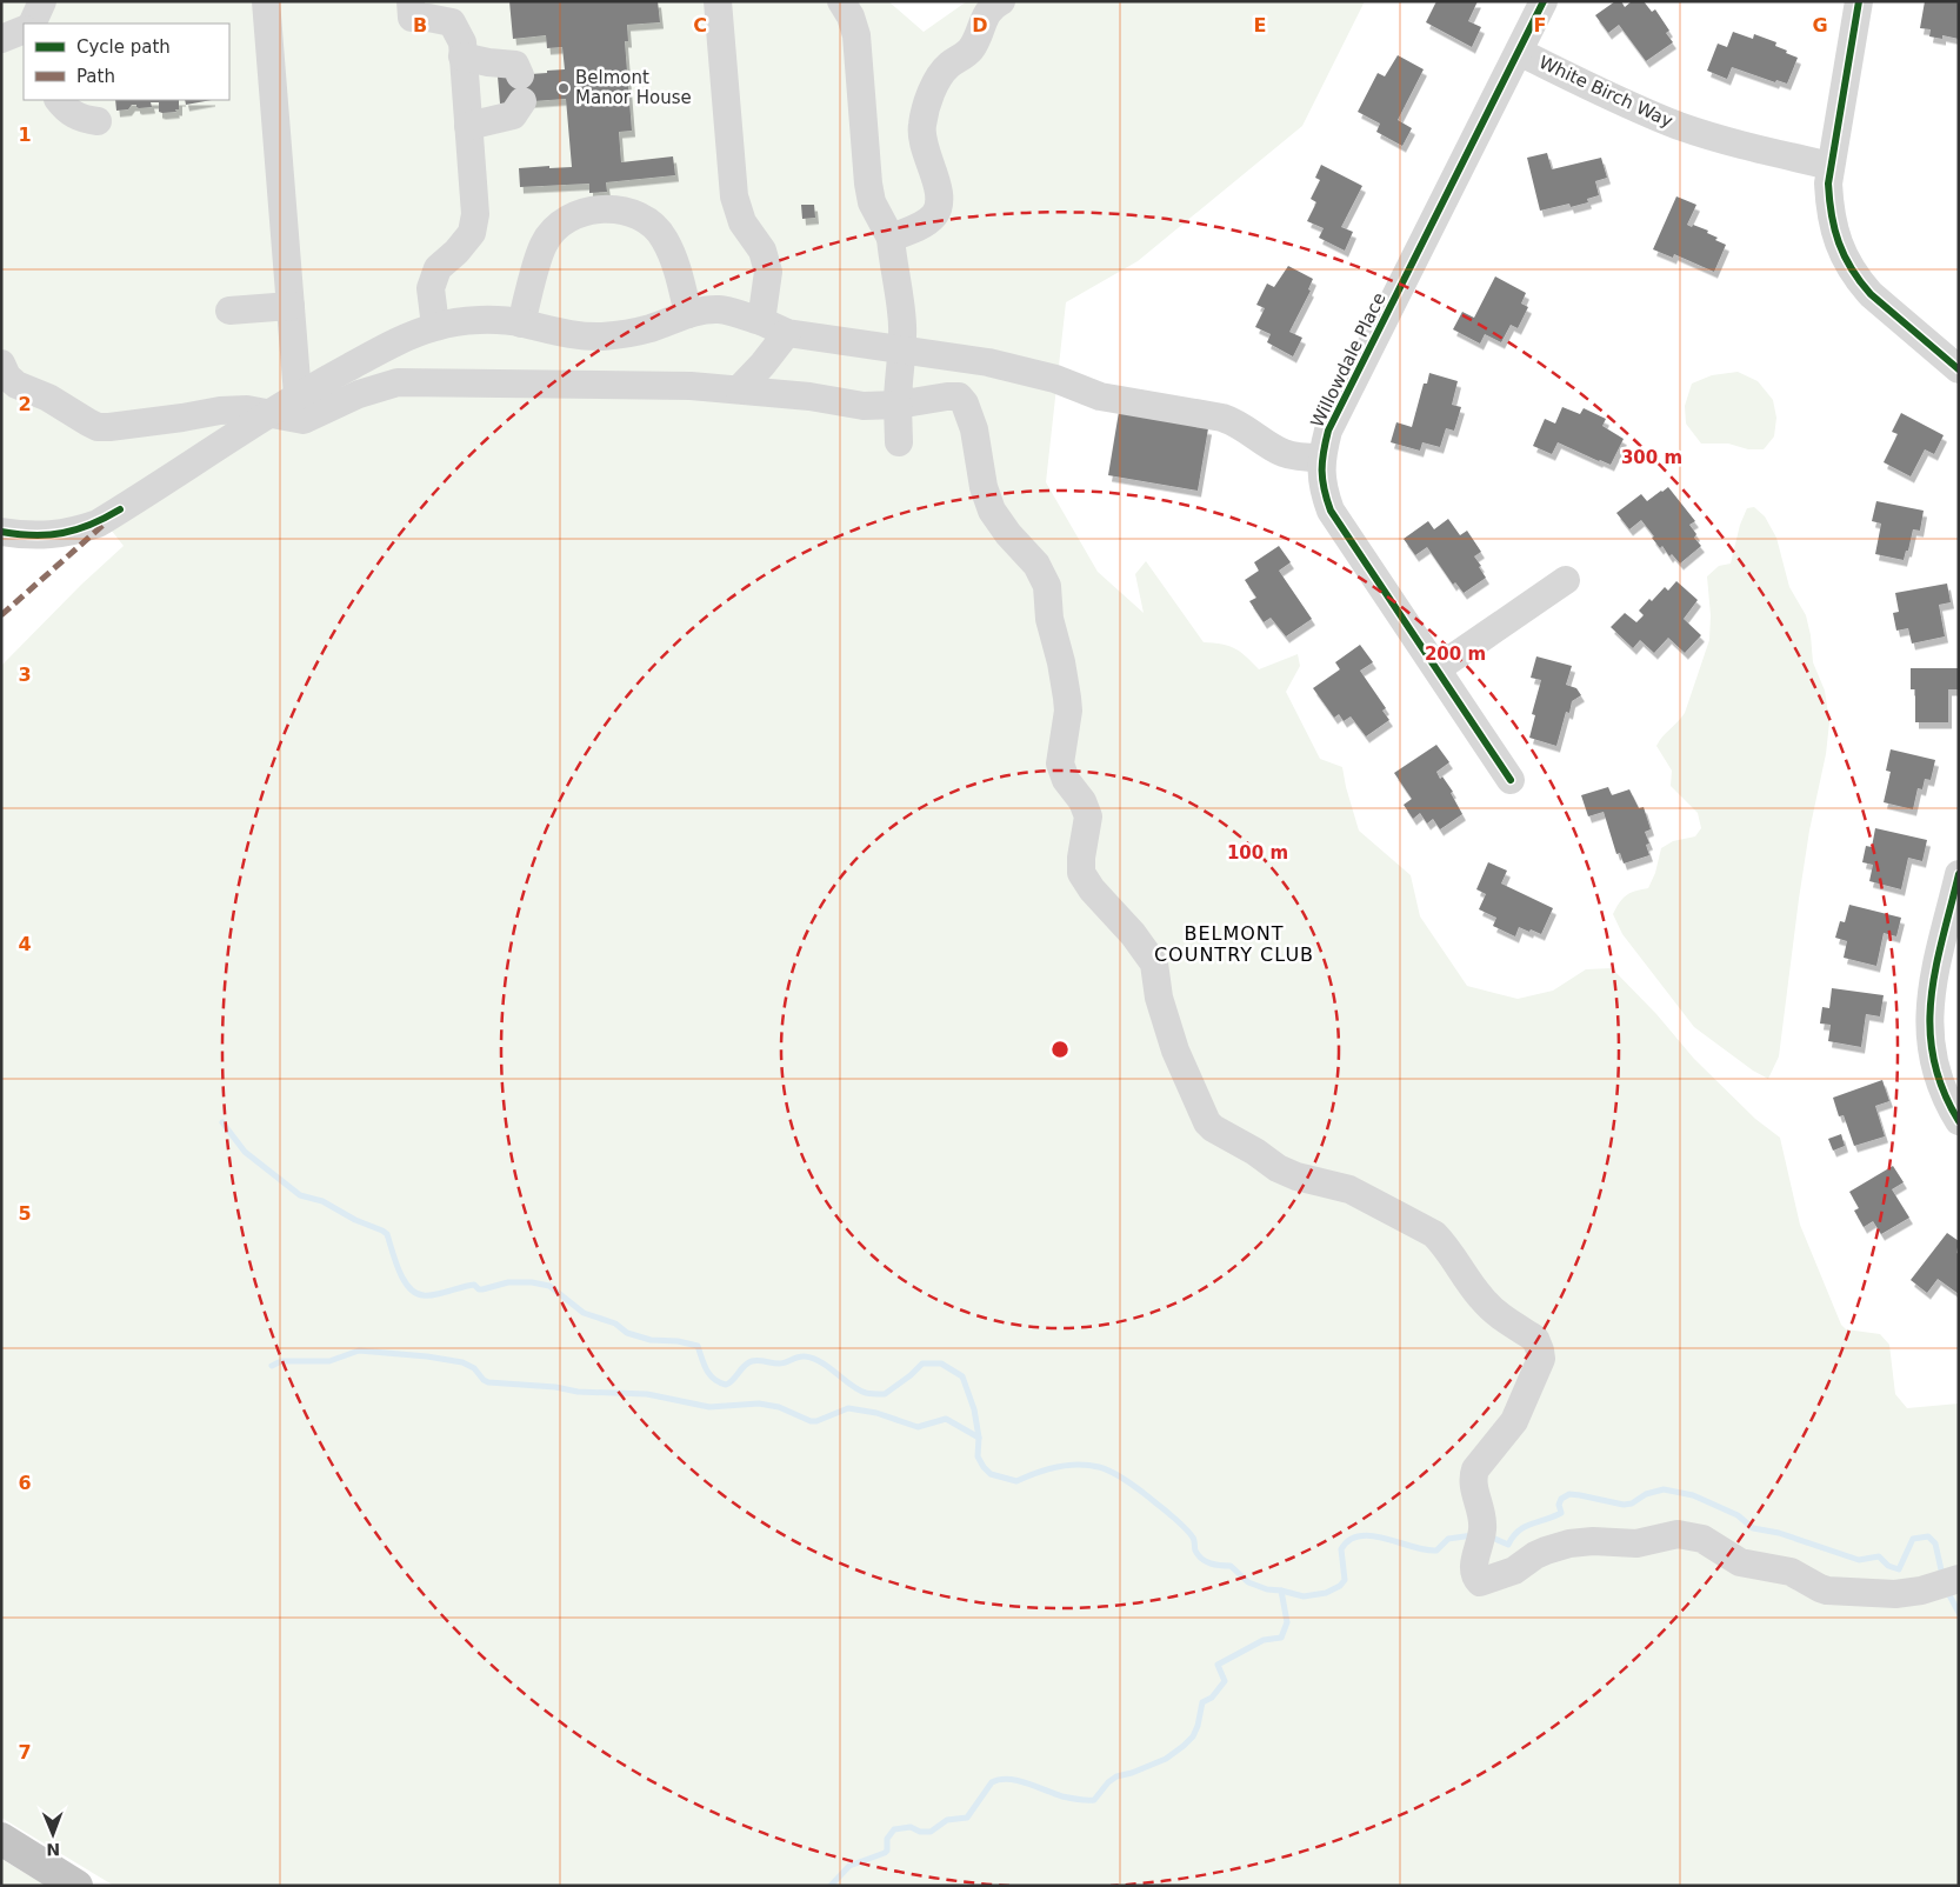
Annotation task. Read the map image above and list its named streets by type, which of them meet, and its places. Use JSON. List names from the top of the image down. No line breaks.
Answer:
{"streets":{"street":["White Birch Way","Willowdale Place"]},"crossings":[["White Birch Way","Willowdale Place"]],"districts":["BELMONT COUNTRY CLUB"],"places":["Belmont Manor House"],"legend":["Cycle path","Path"],"north":"bottom","grid":{"columns":["B","C","D","E","F","G"],"rows":["1","2","3","4","5","6","7"]},"rings":["300 m","200 m","100 m"]}
